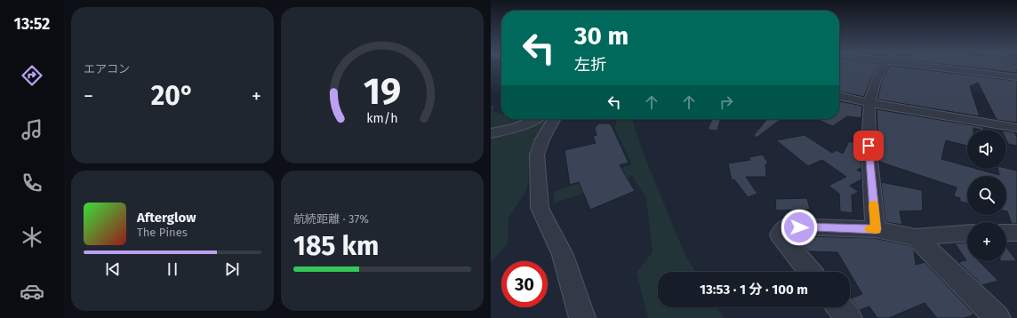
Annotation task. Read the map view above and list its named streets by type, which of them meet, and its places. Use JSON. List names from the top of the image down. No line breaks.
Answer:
{"page":{"tabs":"13:52","tile":["エアコン",["航続距離 · 37%","185 km"]],"turn":["30 m","左折"],"heat":["−","20°","+"],"map_buttons":"+","song":["Afterglow","The Pines"],"limit":"30","trip":"13:53 · 1 分 · 100 m","gauge":["19","km/h"]}}
